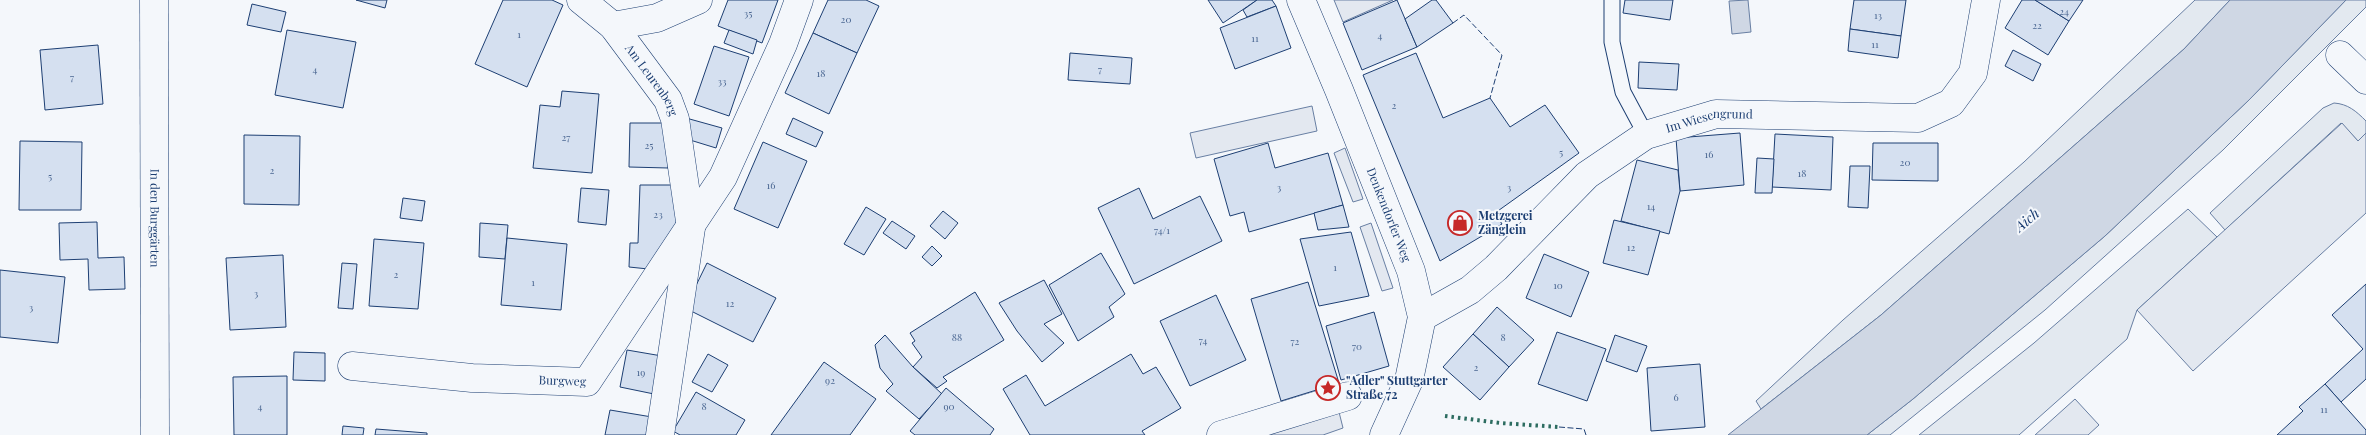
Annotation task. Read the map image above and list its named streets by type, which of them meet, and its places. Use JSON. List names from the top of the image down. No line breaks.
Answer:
{"streets":{"street":["Am Leurenberg","Im Wiesengrund","Denkendorfer Weg","In den Burggärten","Burgweg"]},"crossings":[["Am Leurenberg","Burgweg"],["Im Wiesengrund","Denkendorfer Weg"]],"water":["Aich"],"places":{"shop":["Metzgerei Zänglein"],"place":["\"Adler\" Stuttgarter Straße 72"]},"house_numbers":["24","35","13","20","22","1","4","11","11","4","7","18","7","33","2","27","25","5","16","20","2","18","5","16","3","3","14","23","74/1","12","1","2","1","10","3","12","3","88","8","74","72","70","2","19","92","6","4","8","90","11"]}
